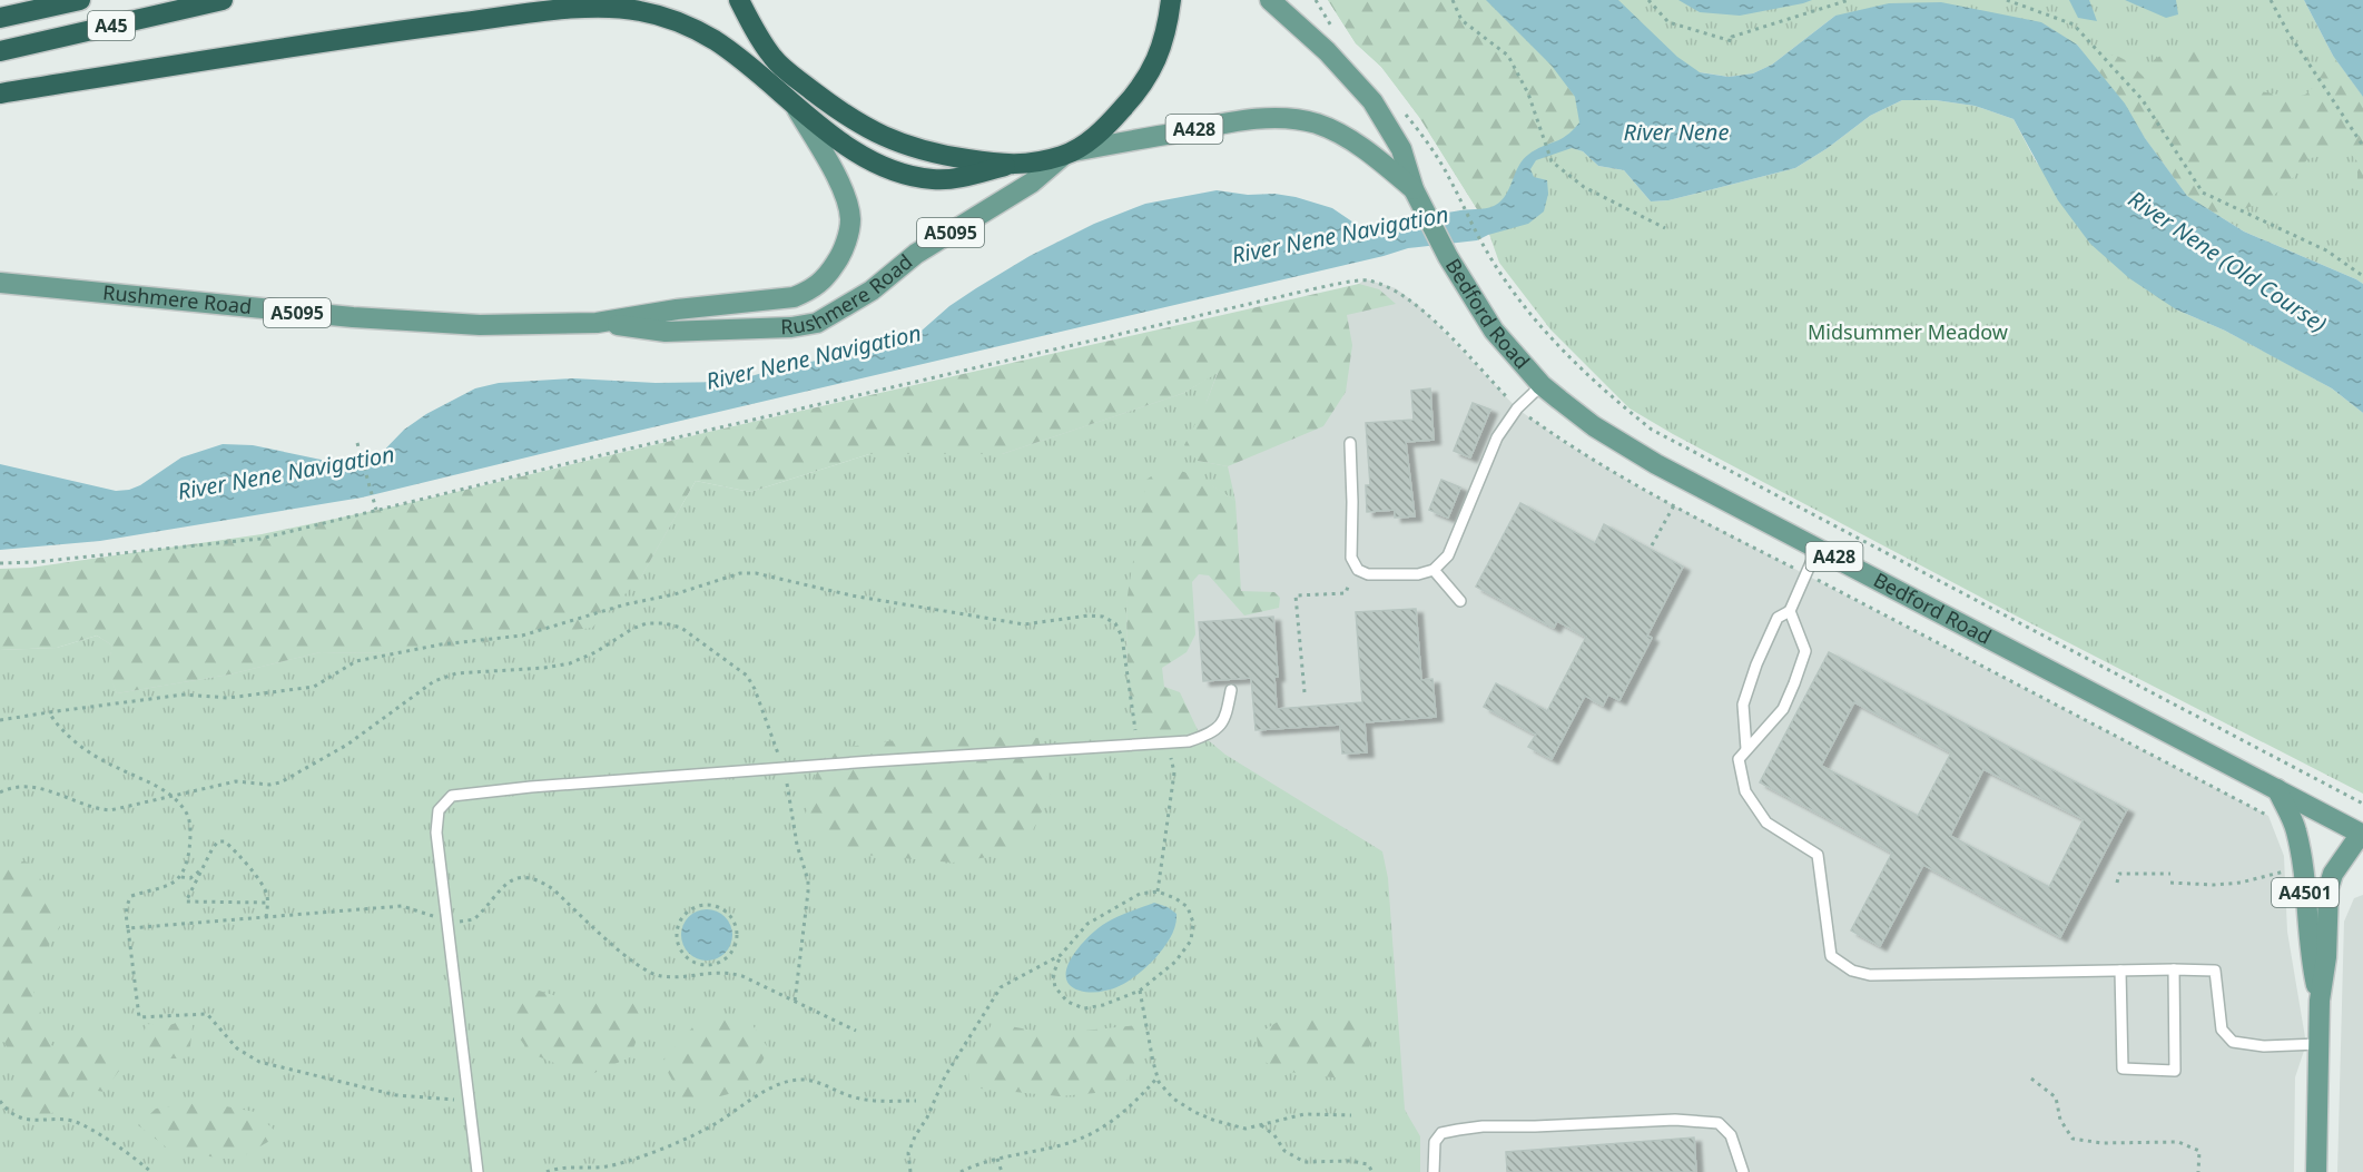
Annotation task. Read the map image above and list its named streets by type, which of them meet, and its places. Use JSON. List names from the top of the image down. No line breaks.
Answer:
{"streets":{"highway":["A45"],"main road":["A428","A5095","Rushmere Road","Bedford Road","A4501"]},"crossings":[["Rushmere Road","Bedford Road"],["Bedford Road","A4501"]],"water":["River Nene","River Nene Navigation","River Nene (Old Course)"],"parks":["Midsummer Meadow"]}
